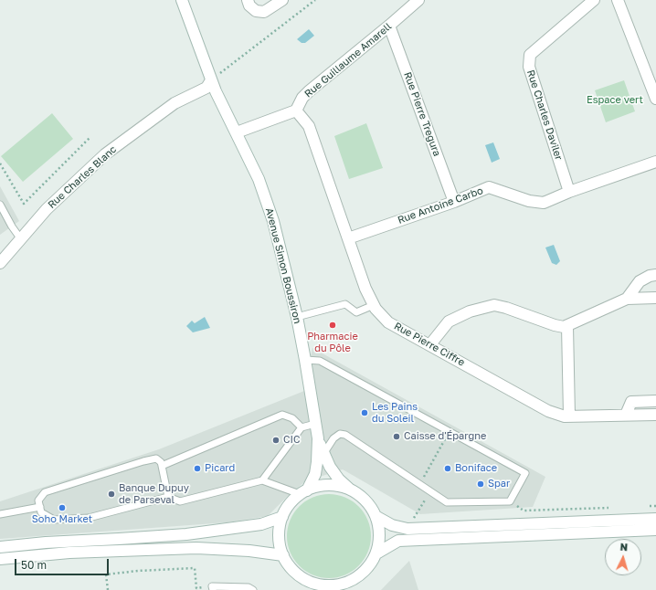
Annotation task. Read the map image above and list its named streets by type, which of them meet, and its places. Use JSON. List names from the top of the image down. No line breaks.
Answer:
{"streets":{"street":["Rue Guillaume Amarell","Rue Pierre Tregura","Rue Charles Daviler","Rue Charles Blanc","Rue Antoine Carbo","Avenue Simon Boussiron","Rue Pierre Ciffre"]},"crossings":[["Rue Guillaume Amarell","Rue Pierre Tregura"],["Rue Guillaume Amarell","Rue Pierre Ciffre"],["Rue Pierre Tregura","Rue Antoine Carbo"],["Rue Charles Daviler","Rue Antoine Carbo"],["Rue Charles Blanc","Avenue Simon Boussiron"],["Rue Antoine Carbo","Rue Pierre Ciffre"]],"parks":["Espace vert"],"places":["Pharmacie du Pôle","Les Pains du Soleil","Caisse d'Épargne","CIC","Picard","Boniface","Spar","Banque Dupuy de Parseval","Soho Market"],"scale_bar":"50 m","north":"top"}
